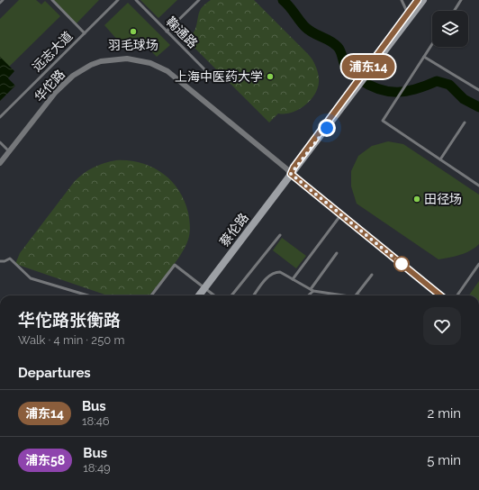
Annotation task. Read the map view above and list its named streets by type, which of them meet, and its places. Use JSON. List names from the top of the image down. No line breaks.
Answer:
{"streets":{"street":["华佗路","蔡伦路"],"lane":["鞠通路","远志大道"]},"crossings":[["华佗路","蔡伦路"]],"places":["羽毛球场","上海中医药大学","田径场"],"lines":["bus line 浦东14"],"page":{"on_map":"浦东14","heading":[["华佗路张衡路","Walk · 4 min · 250 m"],"Departures"],"list":[{"mark":"浦东14","name":"Bus","note":"18:46","value":"2 min"},{"mark":"浦东58","name":"Bus","note":"18:49","value":"5 min"}]}}
